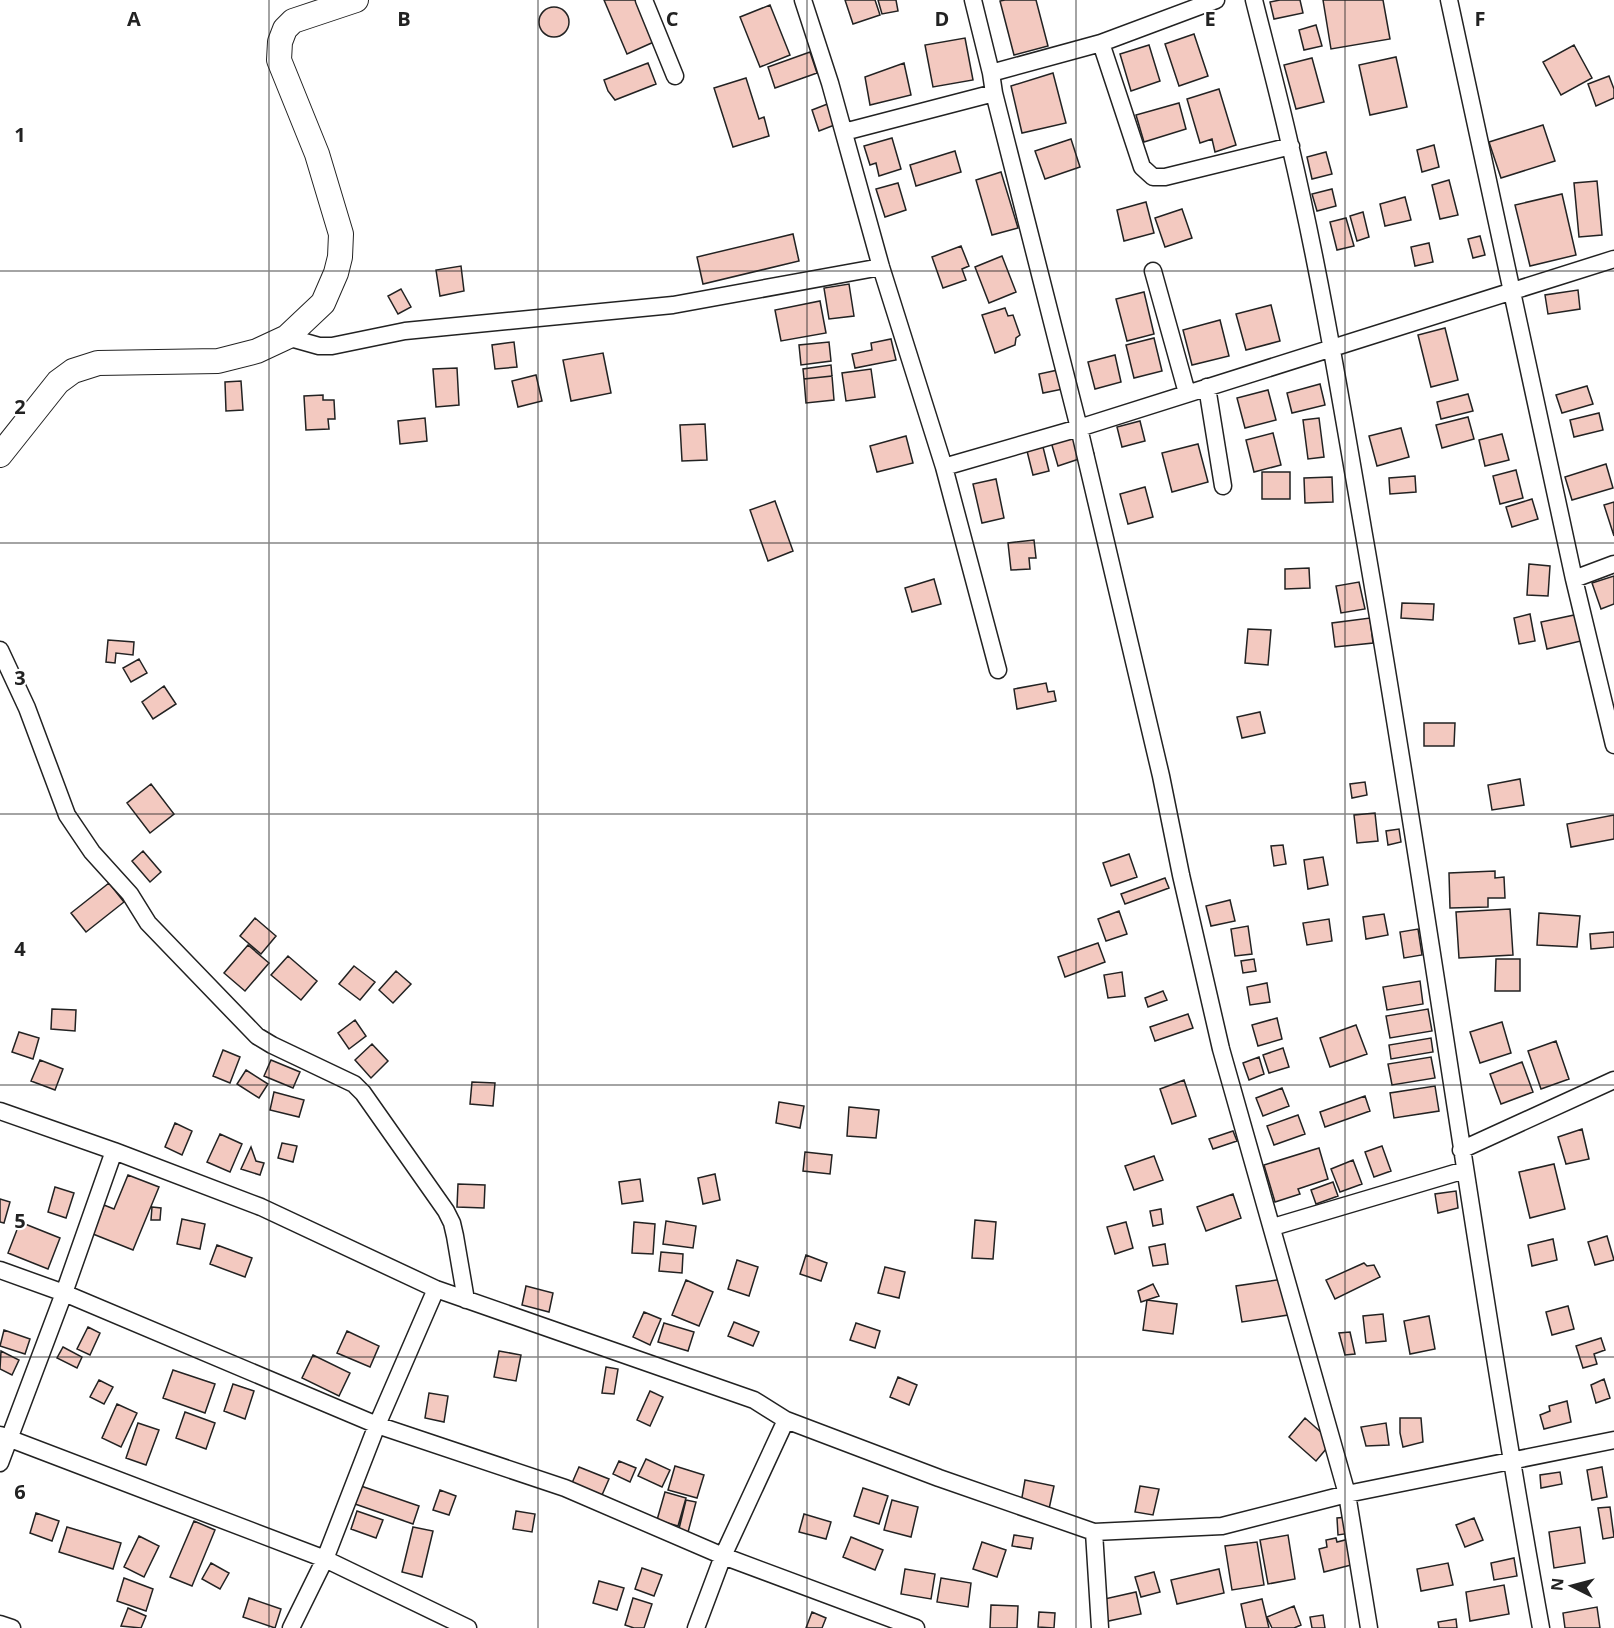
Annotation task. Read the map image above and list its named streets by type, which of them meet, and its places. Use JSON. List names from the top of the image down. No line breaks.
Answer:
{"north":"left","grid":{"columns":["A","B","C","D","E","F"],"rows":["1","2","3","4","5","6"]}}
